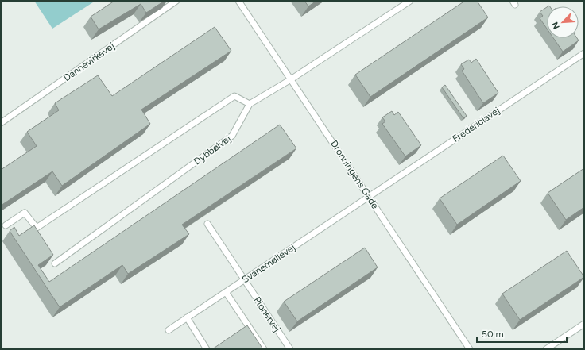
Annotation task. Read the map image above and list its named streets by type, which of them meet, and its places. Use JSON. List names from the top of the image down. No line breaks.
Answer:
{"streets":{"lane":["Dannevirkevej","Fredericiavej","Dybbølvej","Dronningens Gade","Svanemøllevej","Pionervej"]},"crossings":[["Fredericiavej","Dronningens Gade"],["Fredericiavej","Svanemøllevej"],["Dybbølvej","Dronningens Gade"],["Dronningens Gade","Svanemøllevej"],["Svanemøllevej","Pionervej"]],"scale_bar":"50 m","north":"bottom left"}
